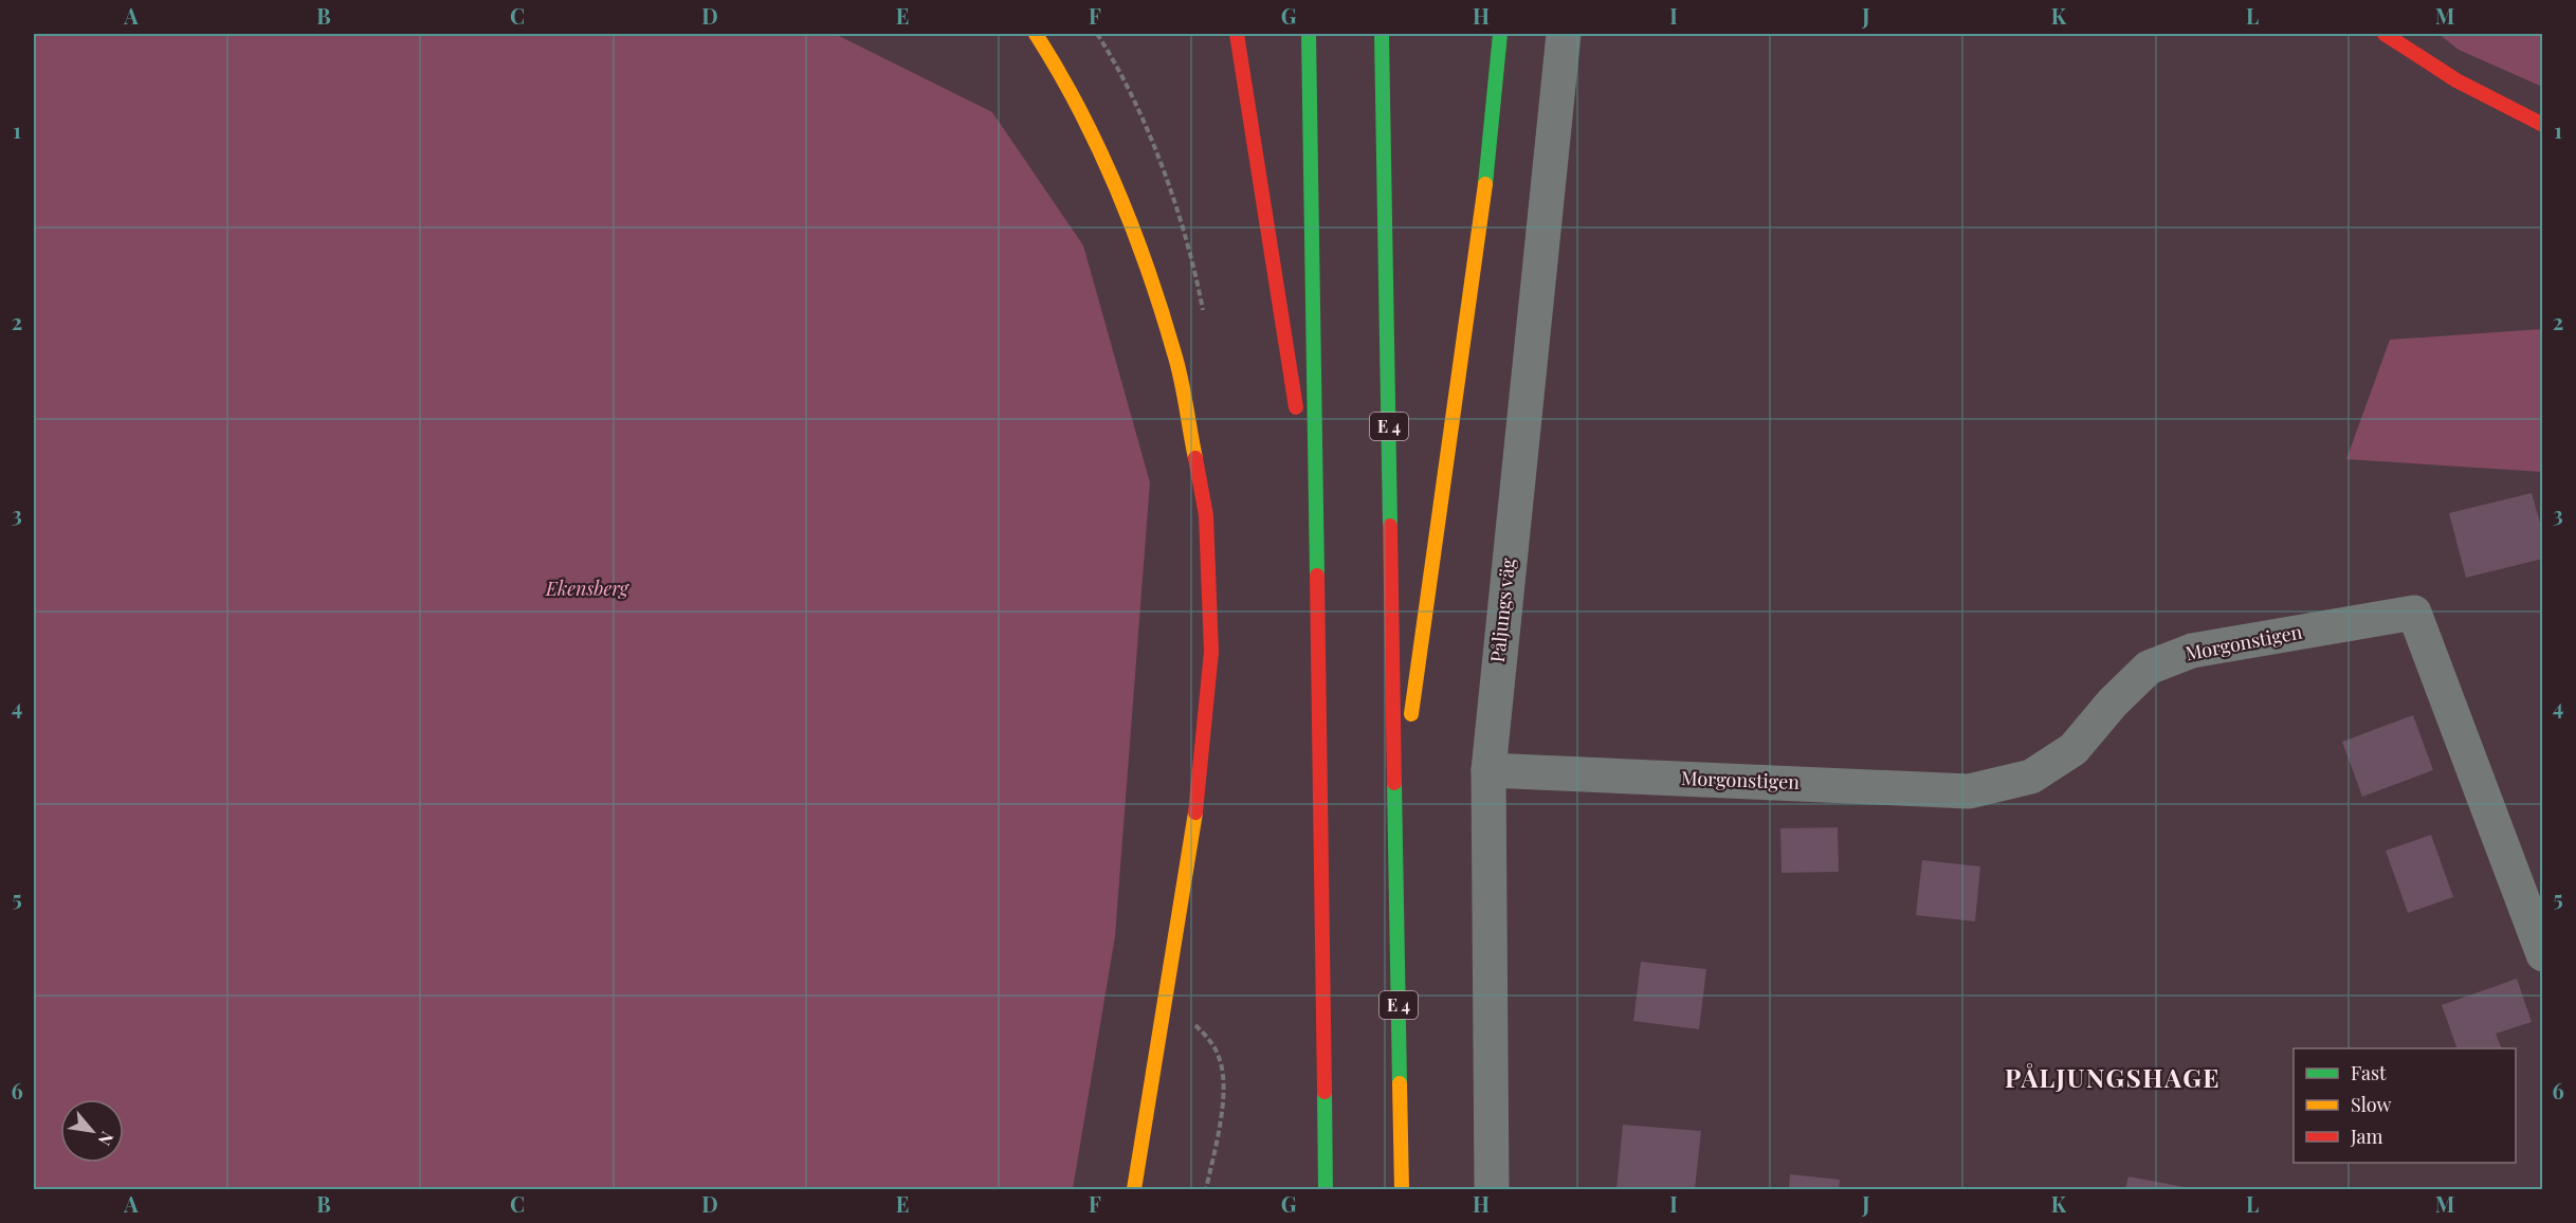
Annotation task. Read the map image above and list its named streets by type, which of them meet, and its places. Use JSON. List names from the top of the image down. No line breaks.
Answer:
{"streets":{"main road":["E 4"],"street":["Påljungs väg","Morgonstigen"]},"crossings":[["Påljungs väg","Morgonstigen"]],"districts":["PÅLJUNGSHAGE"],"parks":["Ekensberg"],"legend":["Fast","Slow","Jam"],"north":"bottom right","grid":{"columns":["A","B","C","D","E","F","G","H","I","J","K","L","M"],"rows":["1","2","3","4","5","6"]}}
